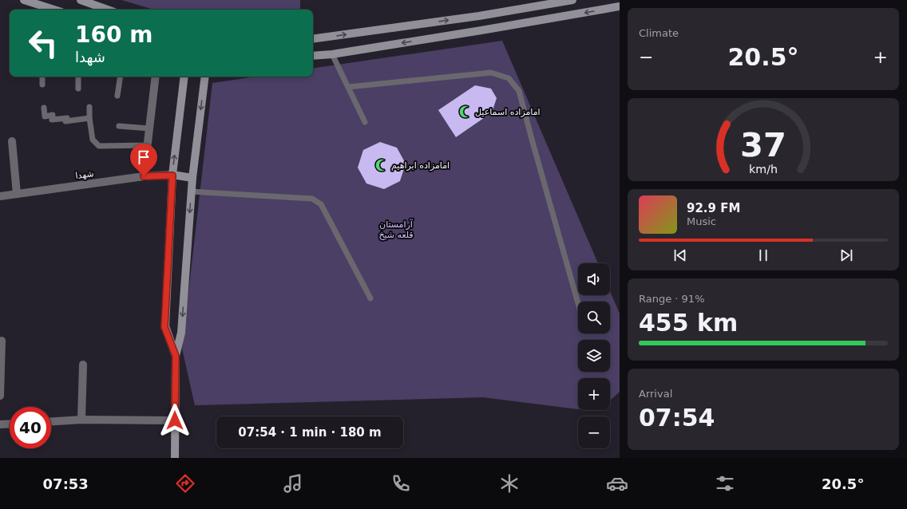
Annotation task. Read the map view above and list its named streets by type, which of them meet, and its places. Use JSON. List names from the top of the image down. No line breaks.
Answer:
{"streets":{"street":["شهدا"]},"parks":["آرامستان قلعه شیخ"],"places":{"mosque":["امامزاده اسماعیل","امامزاده ابراهیم"]},"page":{"tile":["Climate",["Range · 91%","455 km"],["Arrival","07:54"]],"turn":["160 m","شهدا"],"heat":["−","20.5°","+"],"song":["92.9 FM","Music"],"map_buttons":["+","−"],"limit":"40","trip":"07:54 · 1 min · 180 m","tabs":["07:53","20.5°"],"gauge":["37","km/h"]}}
